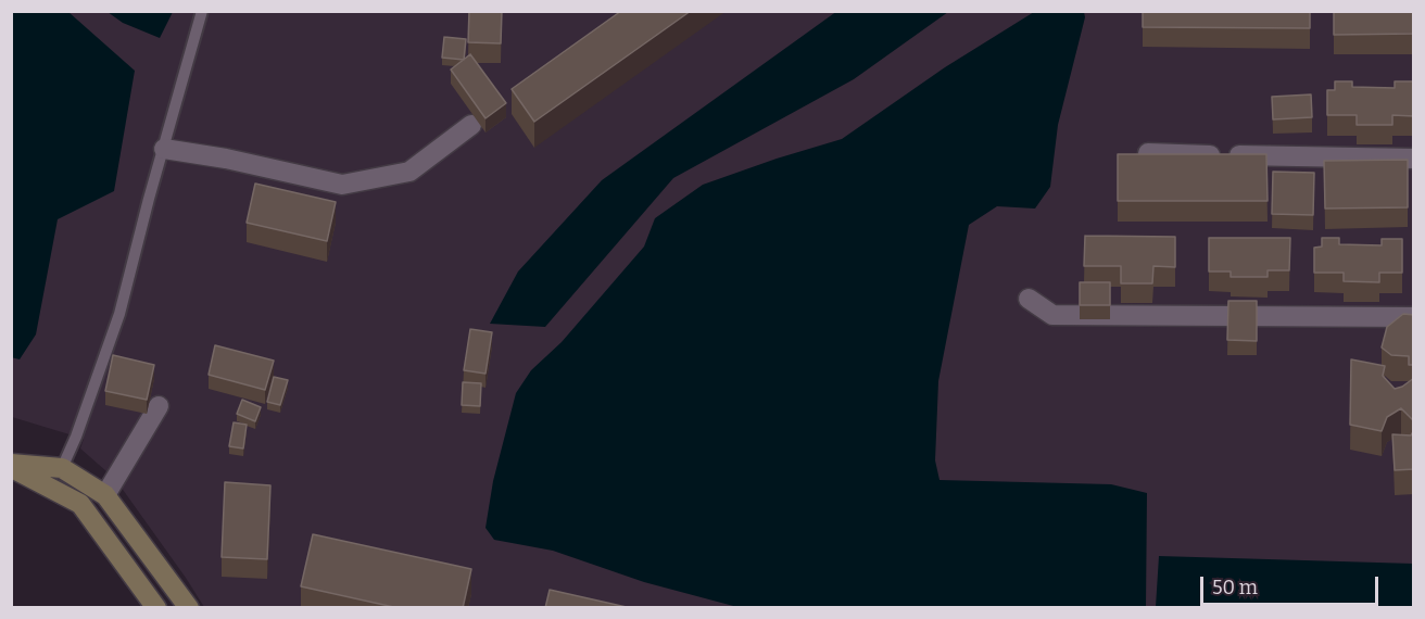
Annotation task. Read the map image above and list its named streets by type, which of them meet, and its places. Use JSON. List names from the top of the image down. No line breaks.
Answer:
{"scale_bar":"50 m"}
